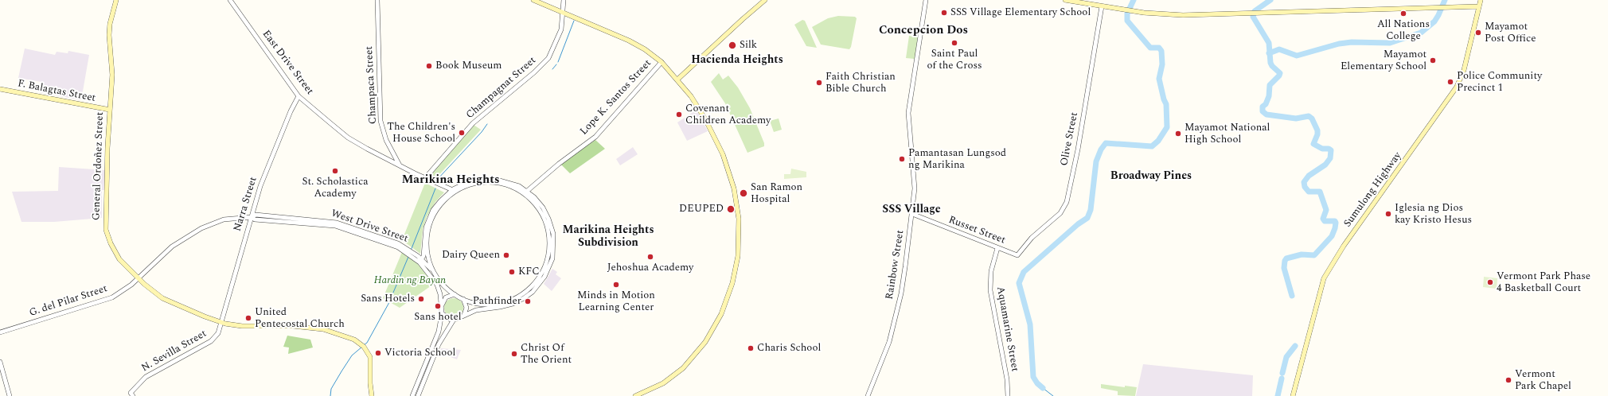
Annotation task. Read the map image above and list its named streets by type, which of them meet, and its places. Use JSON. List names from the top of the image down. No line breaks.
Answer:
{"streets":{"main road":["F. Balagtas Street","General Ordoñez Street","Sumulong Highway"],"street":["East Drive Street","Champaca Street","Champagnat Street","Lope K. Santos Street","Olive Street","Narra Street","West Drive Street","Russet Street","Rainbow Street","G. del Pilar Street","Aquamarine Street","N. Sevilla Street"]},"crossings":[["East Drive Street","Champaca Street"],["East Drive Street","Champagnat Street"],["East Drive Street","Narra Street"],["F. Balagtas Street","General Ordoñez Street"],["Olive Street","Russet Street"],["General Ordoñez Street","Narra Street"],["General Ordoñez Street","West Drive Street"],["General Ordoñez Street","G. del Pilar Street"],["General Ordoñez Street","N. Sevilla Street"],["Narra Street","West Drive Street"],["Narra Street","N. Sevilla Street"],["West Drive Street","G. del Pilar Street"],["Russet Street","Rainbow Street"],["Russet Street","Aquamarine Street"]],"districts":["Concepcion Dos","Hacienda Heights","Broadway Pines","Marikina Heights","SSS Village","Marikina Heights Subdivision"],"parks":["Hardin ng Bayan"],"places":["SSS Village Elementary School","All Nations College","Mayamot Post Office","Saint Paul of the Cross","Silk","Mayamot Elementary School","Book Museum","Police Community Precinct 1","Faith Christian Bible Church","Covenant Children Academy","The Children's House School","Mayamot National High School","Pamantasan Lungsod ng Marikina","St. Scholastica Academy","San Ramon Hospital","DEUPED","Iglesia ng Dios kay Kristo Hesus","Dairy Queen","Jehoshua Academy","KFC","Vermont Park Phase 4 Basketball Court","Minds in Motion Learning Center","Sans Hotels","Pathfinder","Sans hotel","United Pentecostal Church","Charis School","Victoria School","Christ Of The Orient","Vermont Park Chapel"]}
